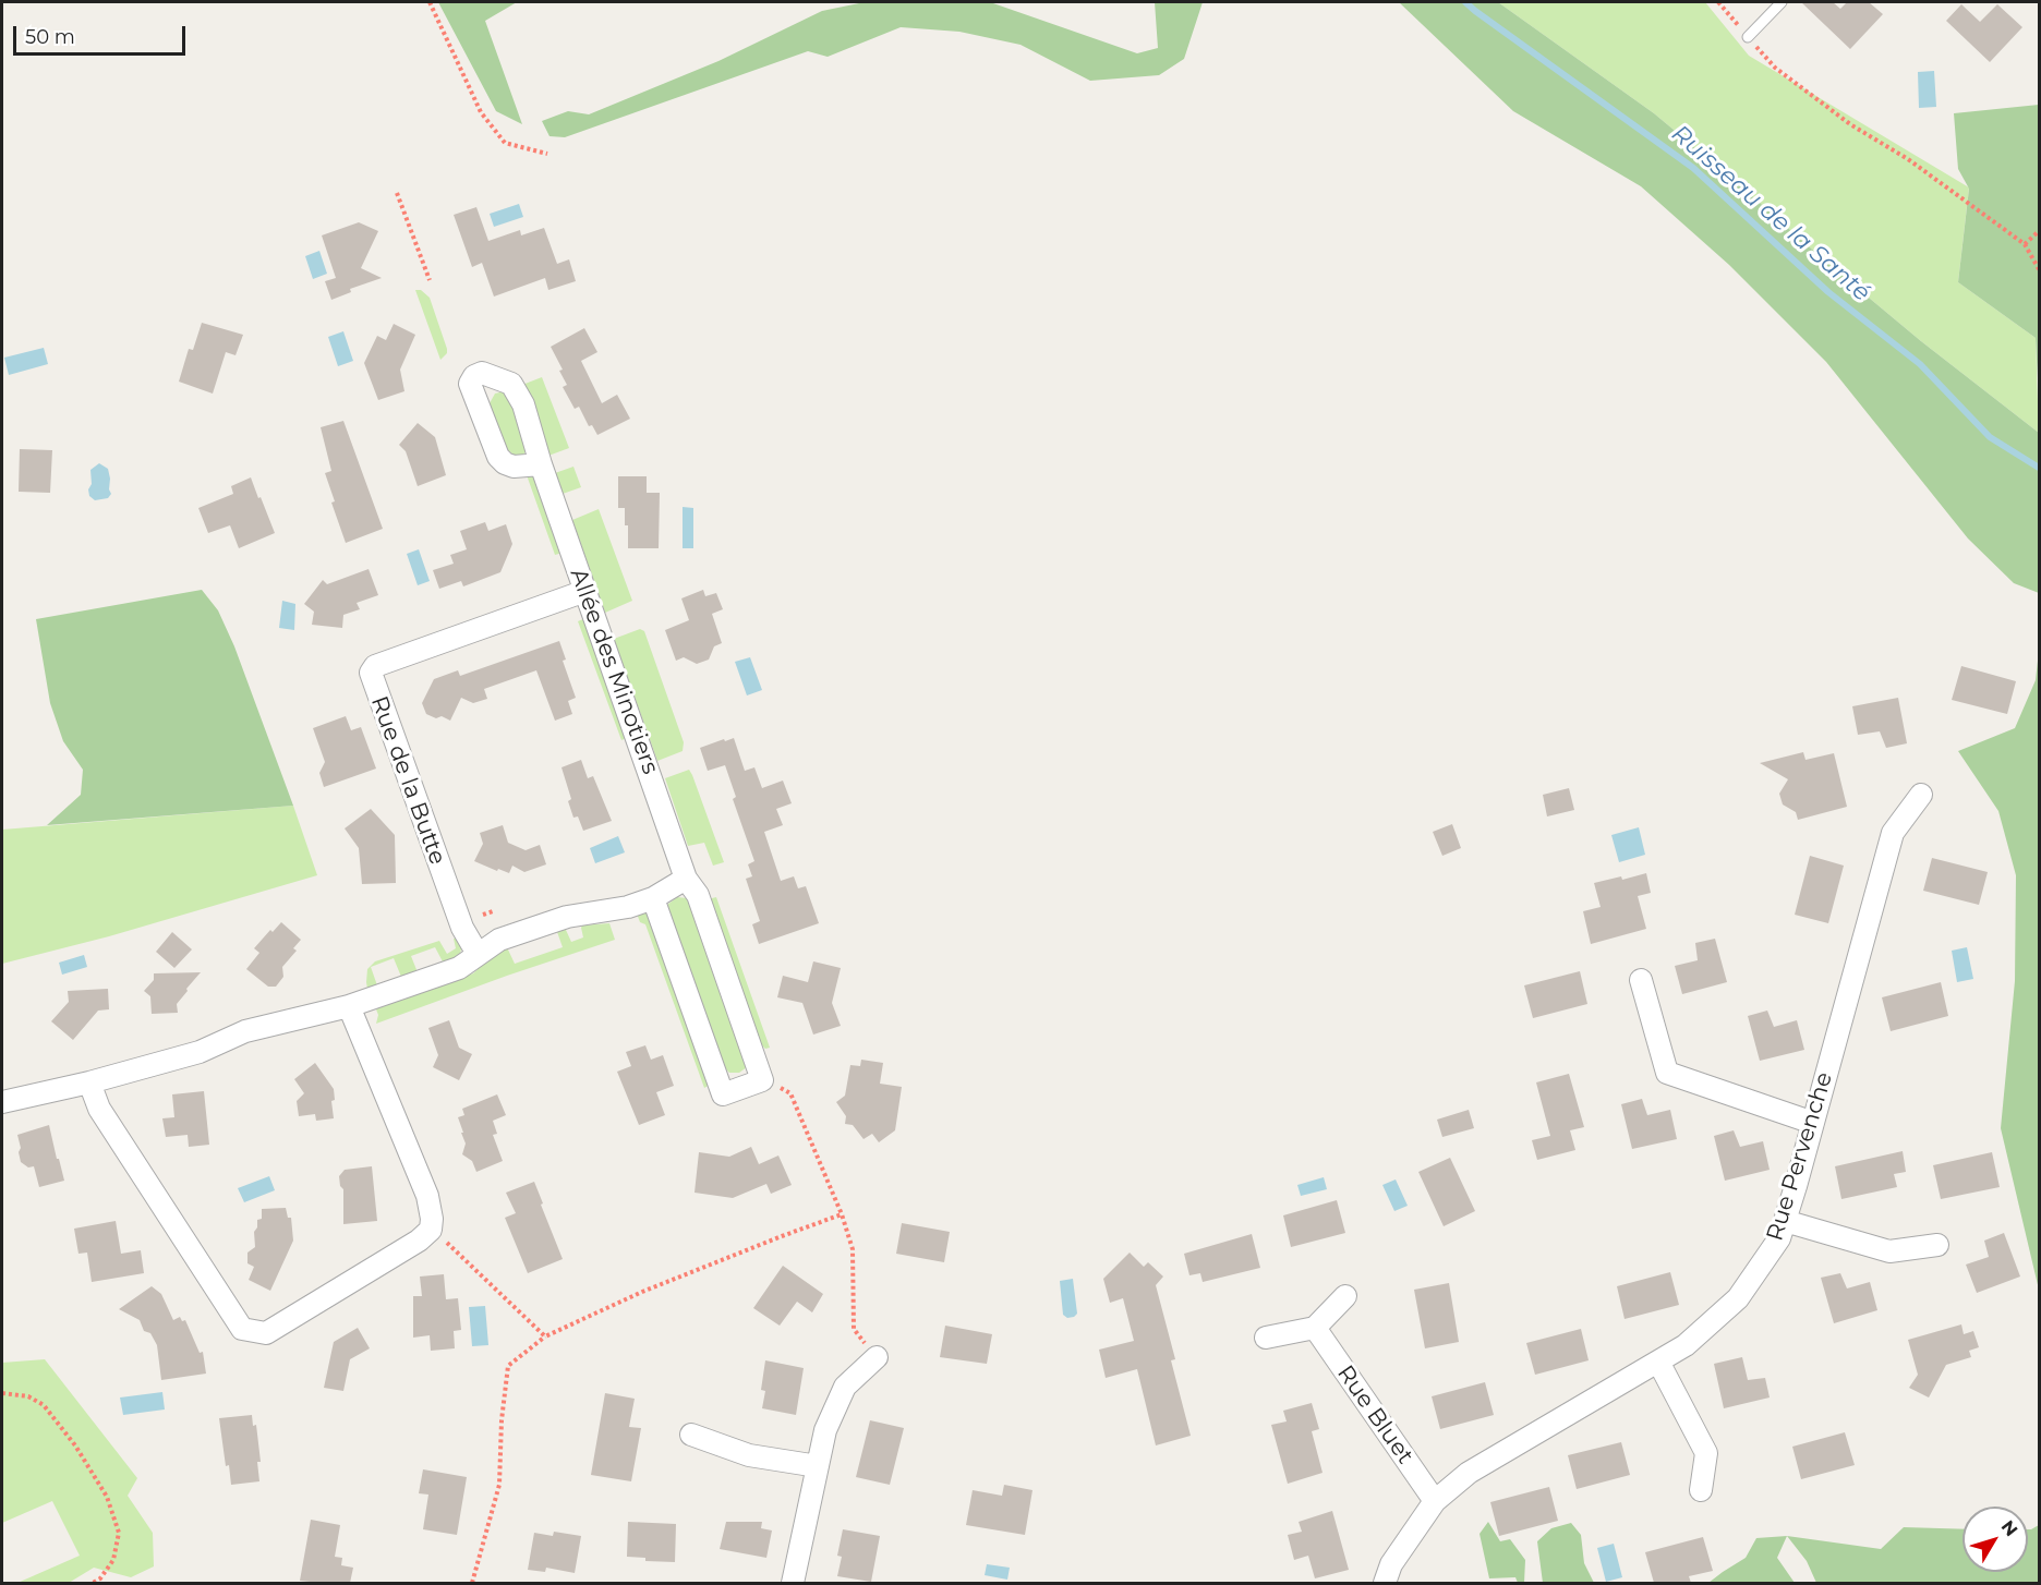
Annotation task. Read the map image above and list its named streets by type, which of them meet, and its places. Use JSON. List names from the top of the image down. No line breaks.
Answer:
{"streets":{"street":["Allée des Minotiers","Rue de la Butte","Rue Pervenche","Rue Bluet"]},"crossings":[["Allée des Minotiers","Rue de la Butte"],["Rue Pervenche","Rue Bluet"]],"water":["Ruisseau de la Santé"],"scale_bar":"50 m","north":"top right"}
